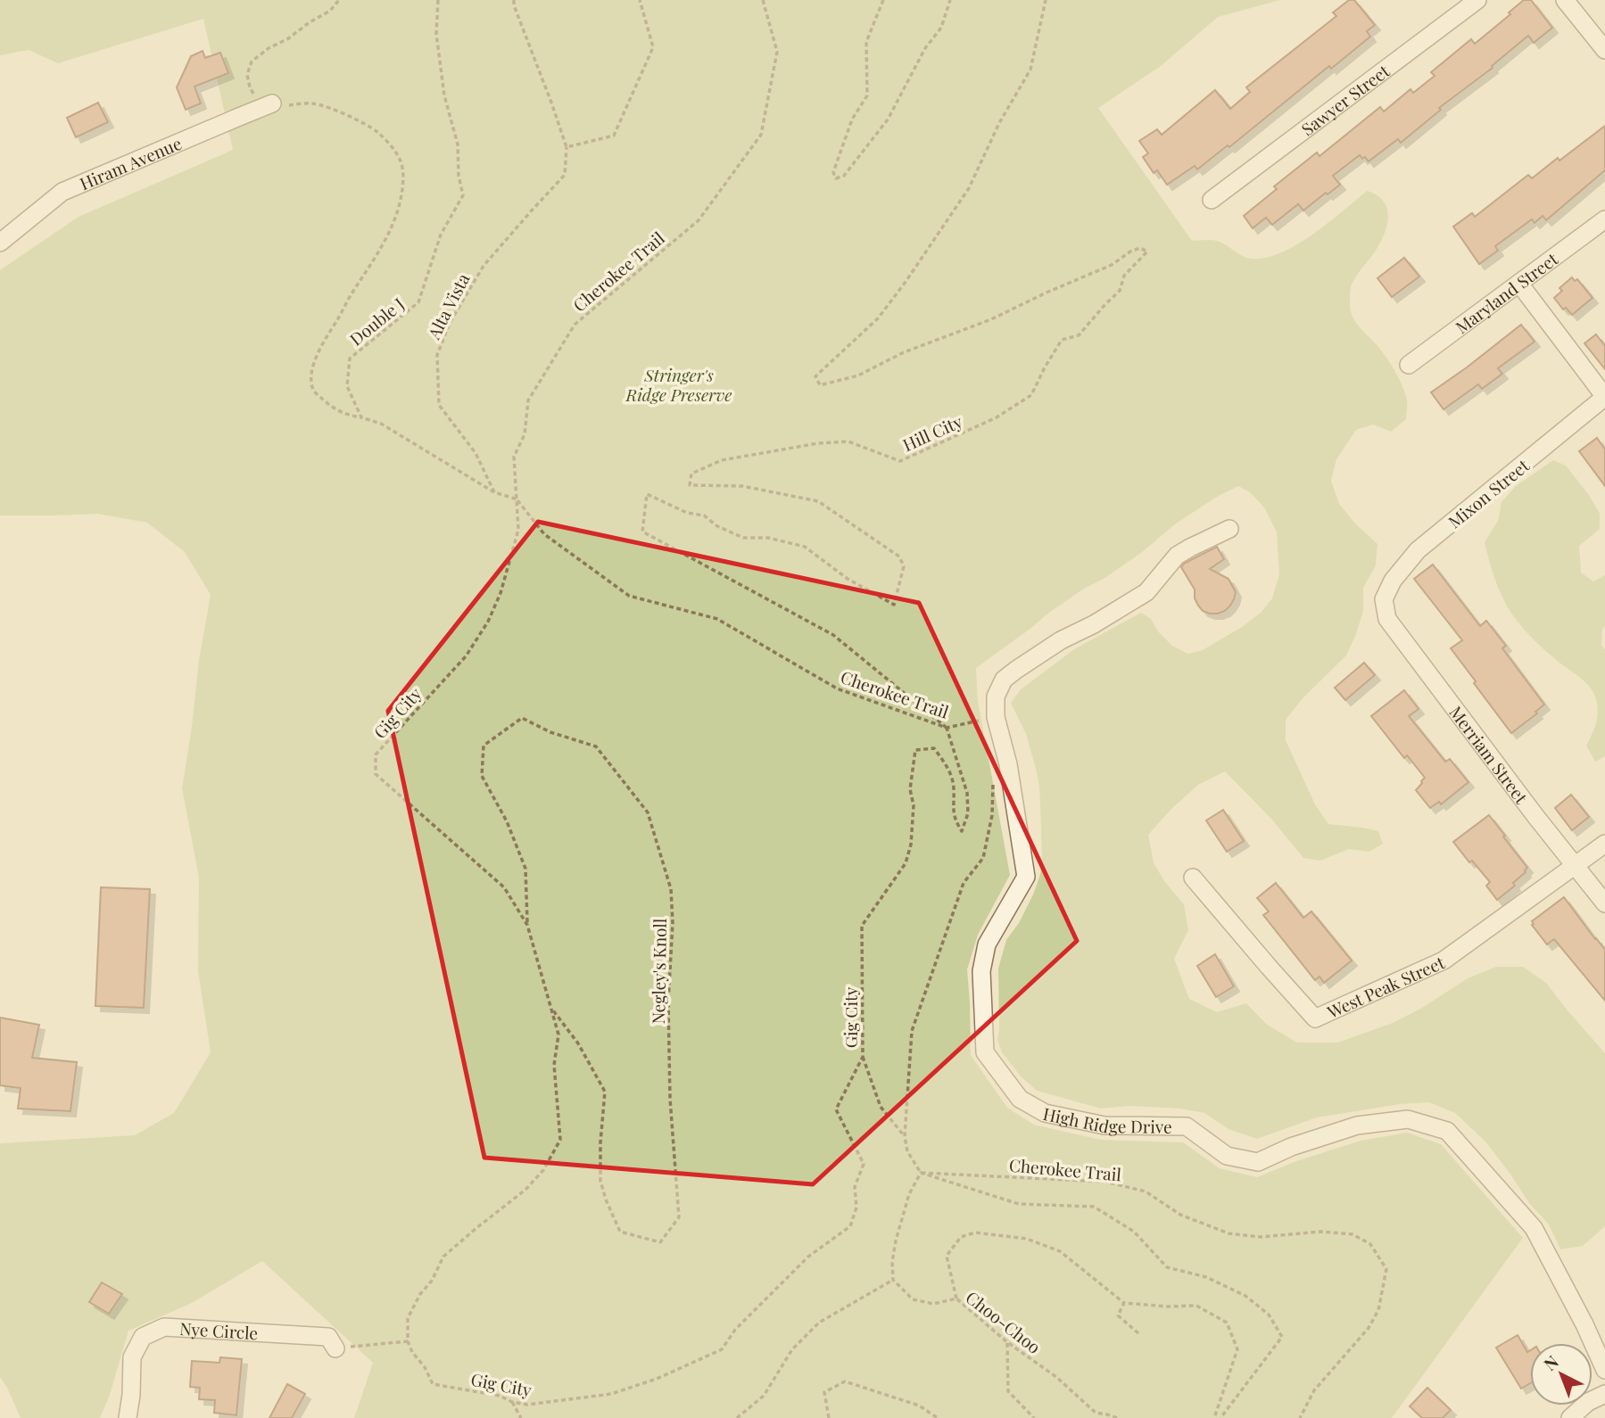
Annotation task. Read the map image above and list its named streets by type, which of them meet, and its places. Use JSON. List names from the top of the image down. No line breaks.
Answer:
{"streets":{"street":["Sawyer Street","Hiram Avenue","Maryland Street","Mixon Street","Merriam Street","West Peak Street","High Ridge Drive","Nye Circle"],"path":["Cherokee Trail","Alta Vista","Double J","Hill City","Gig City","Negley's Knoll","Choo-Choo"]},"crossings":[["Cherokee Trail","Hill City"],["Cherokee Trail","Gig City"],["Cherokee Trail","High Ridge Drive"],["Hill City","Gig City"],["Mixon Street","Merriam Street"],["Gig City","Negley's Knoll"],["Merriam Street","West Peak Street"]],"parks":["Stringer's Ridge Preserve"],"north":"top left"}
